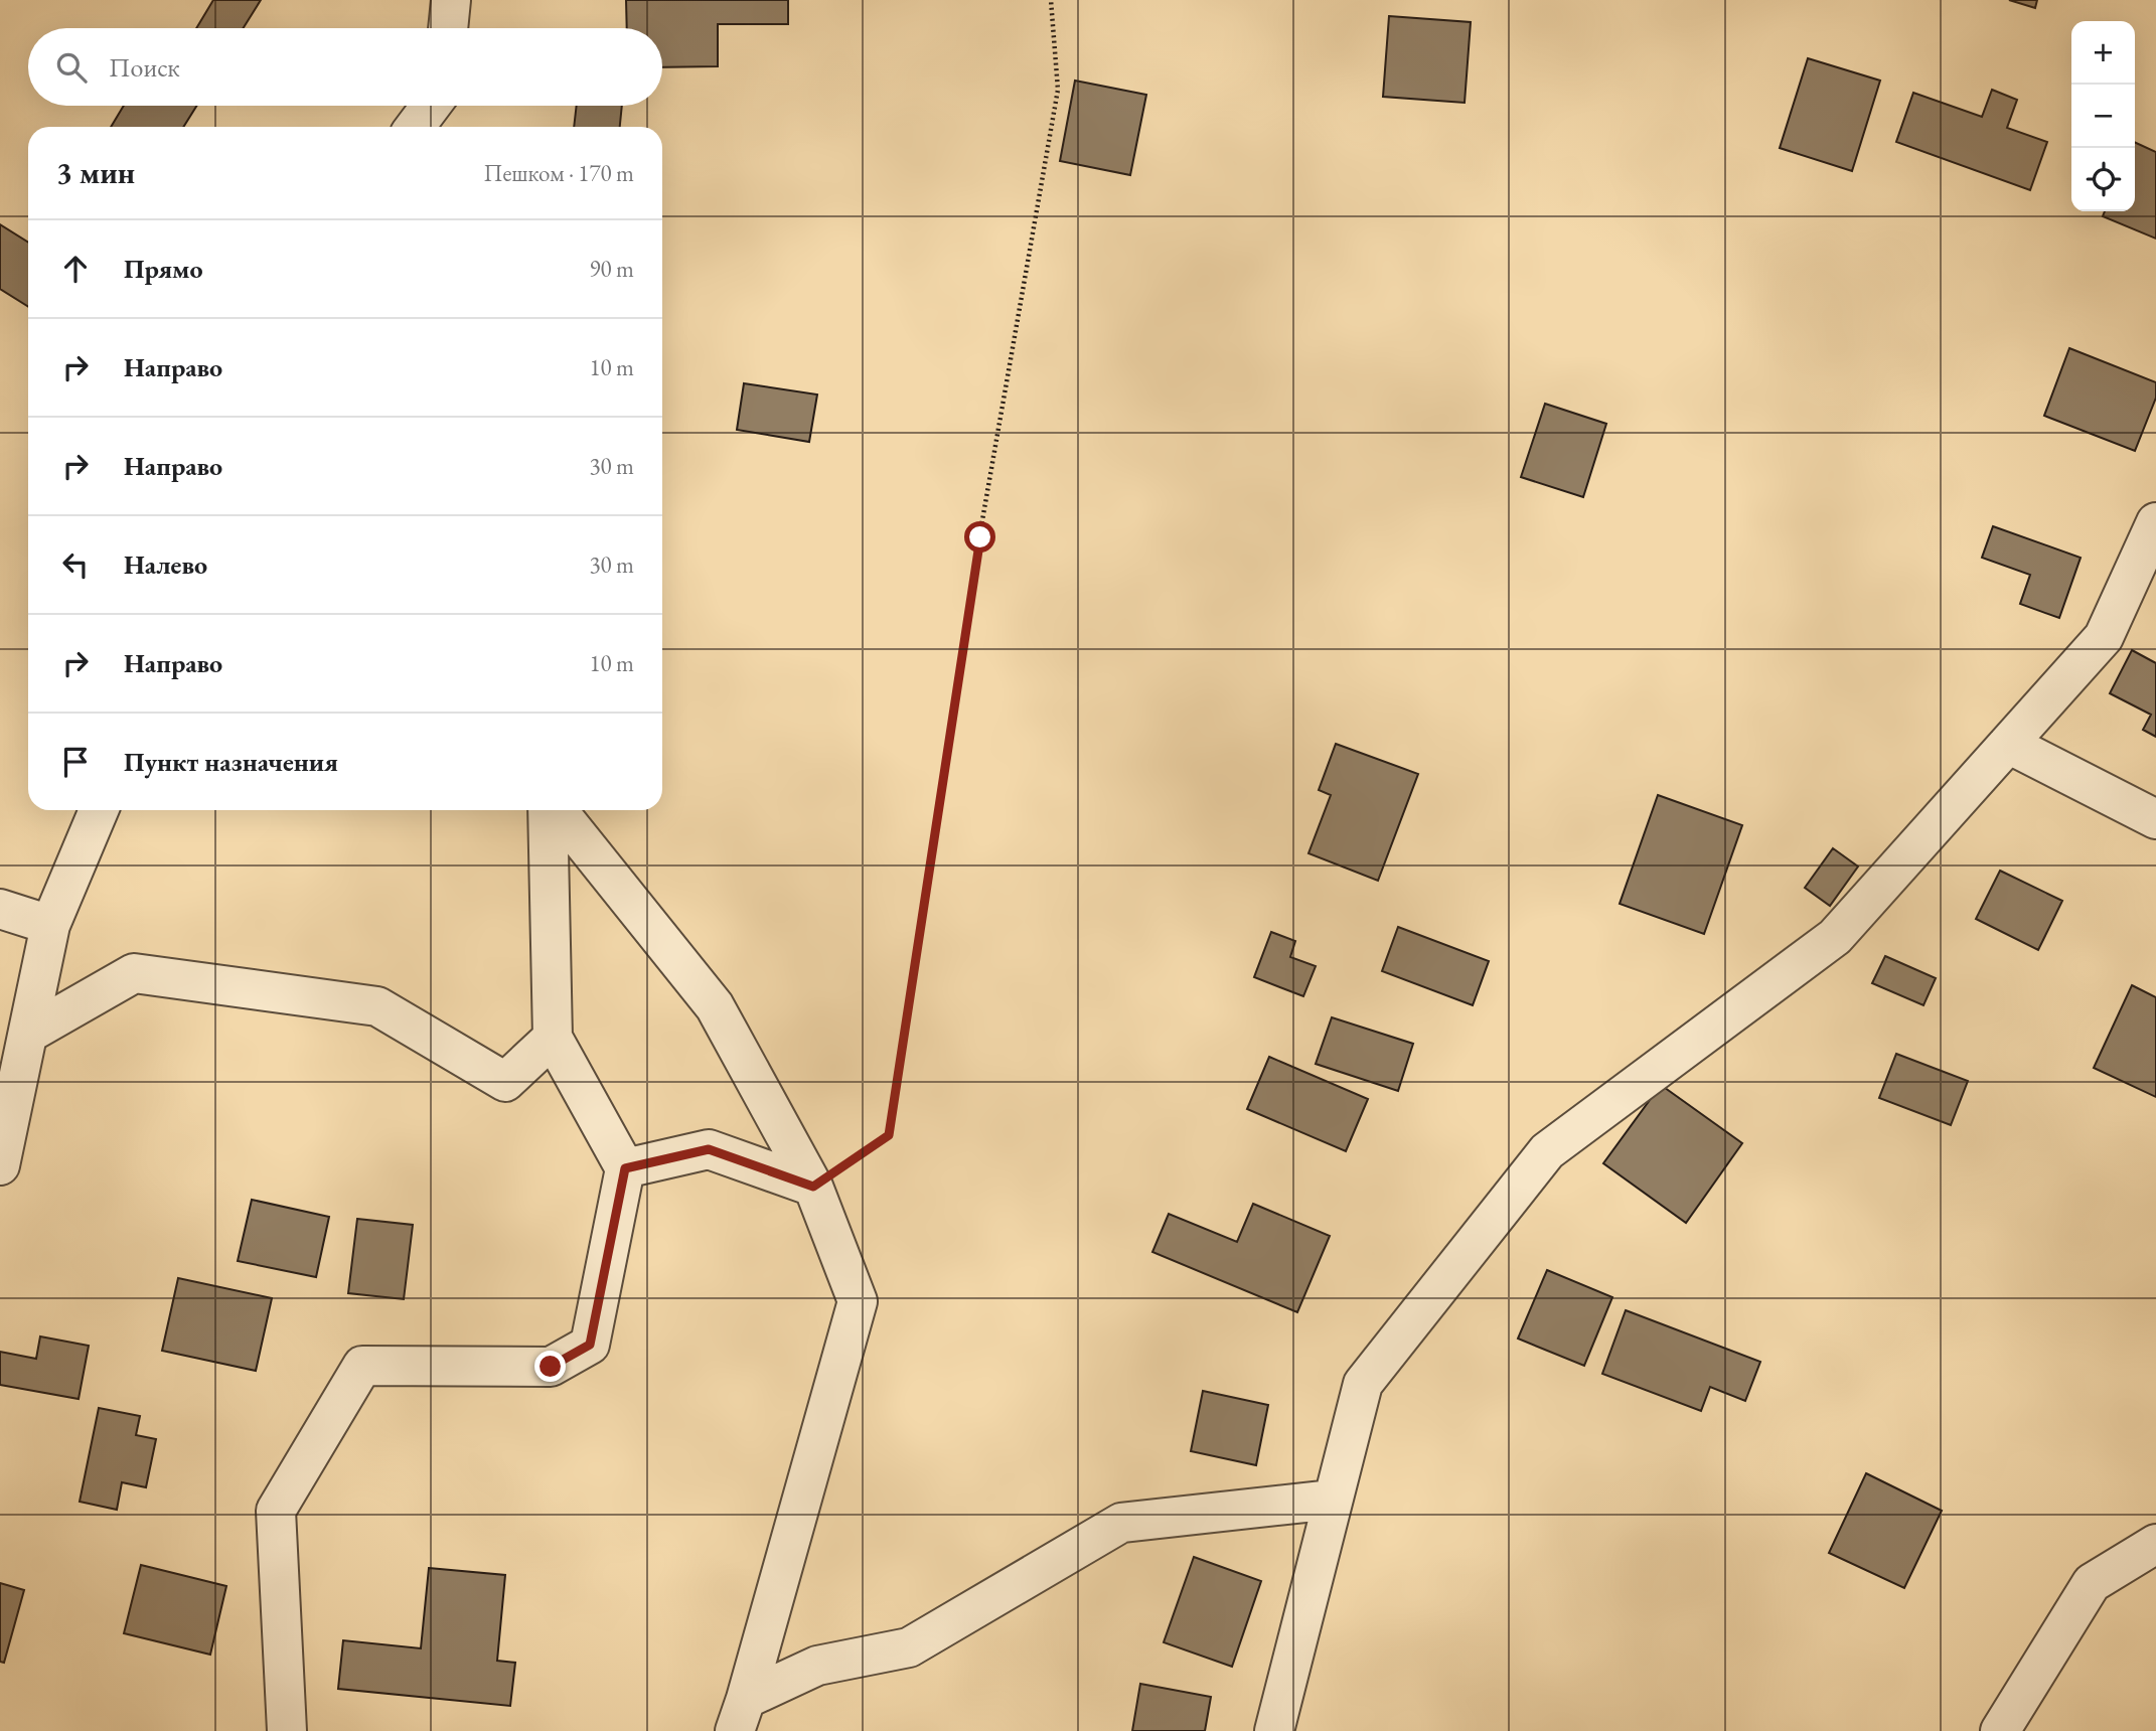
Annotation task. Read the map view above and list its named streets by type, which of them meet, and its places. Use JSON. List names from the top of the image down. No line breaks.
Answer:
{"page":{"map_buttons":["+","−"],"search":"Поиск","heading":["3 мин","Пешком · 170 m"],"list":[["Прямо","90 m"],["Направо","10 m"],["Направо","30 m"],["Налево","30 m"],["Направо","10 m"],"Пункт назначения"]}}
